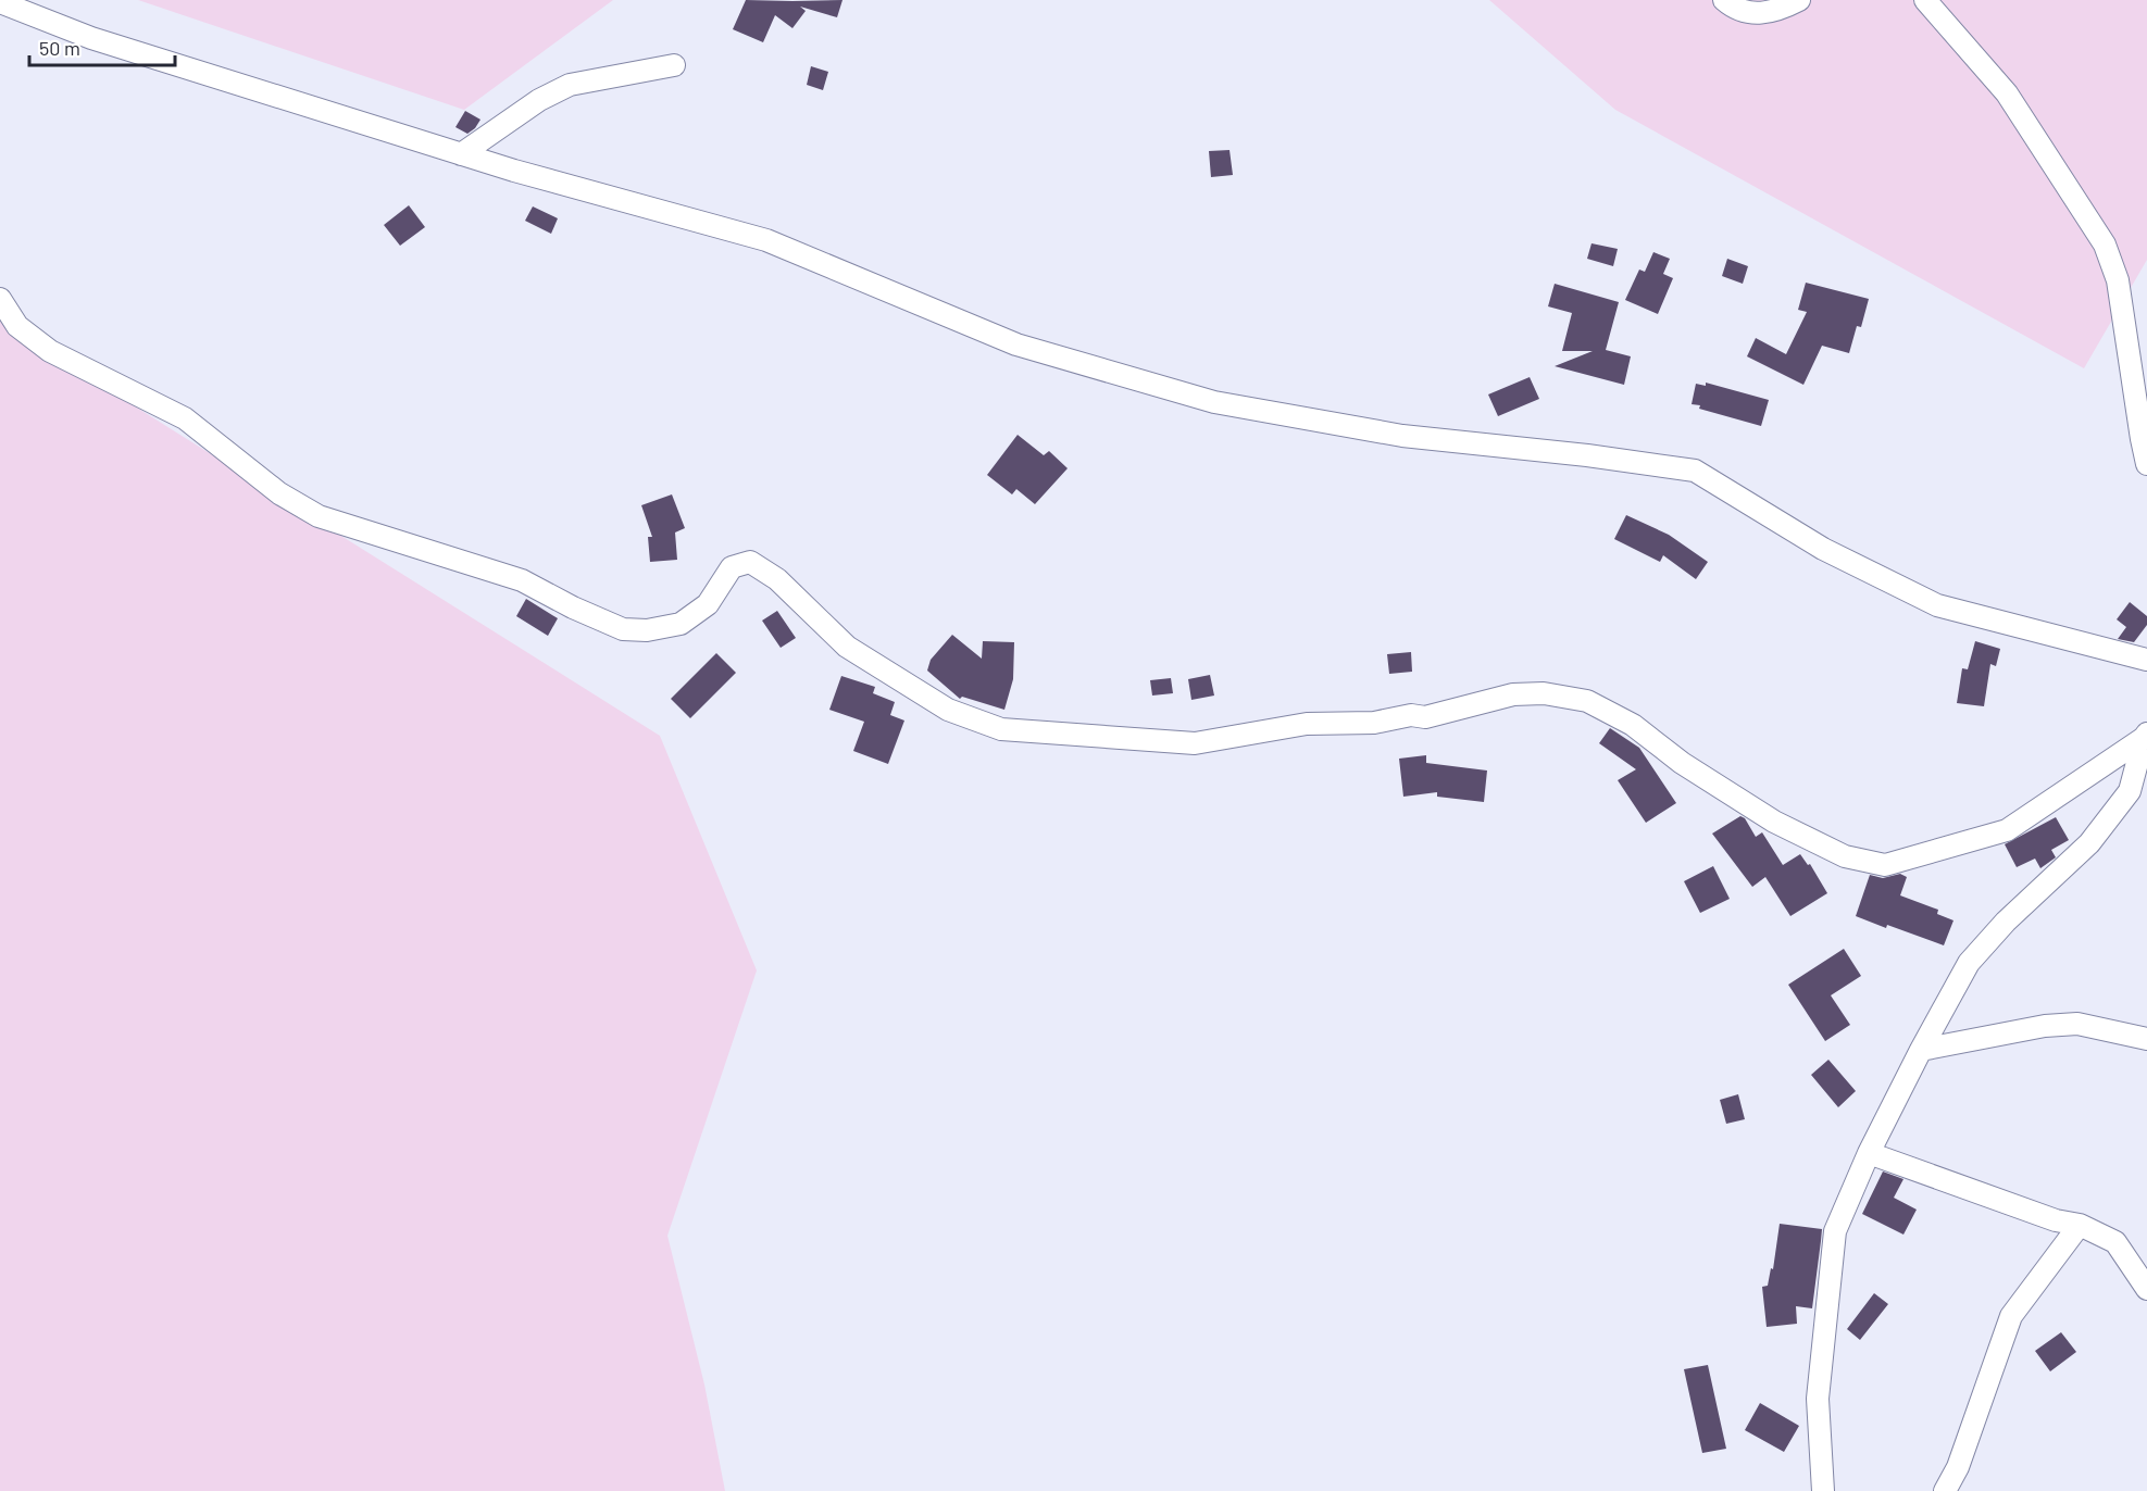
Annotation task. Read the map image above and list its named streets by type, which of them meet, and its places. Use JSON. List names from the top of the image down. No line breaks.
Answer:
{"scale_bar":"50 m"}
